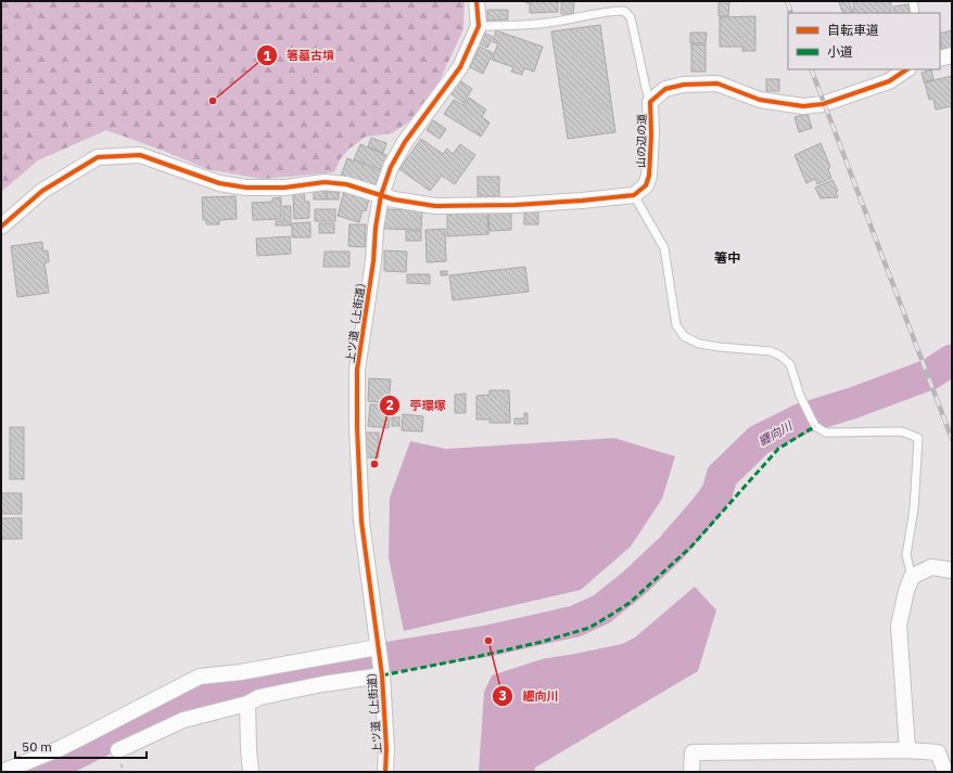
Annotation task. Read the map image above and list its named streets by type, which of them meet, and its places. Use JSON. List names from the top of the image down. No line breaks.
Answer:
{"streets":{"street":["山の辺の道","上ツ道（上街道）"]},"districts":["箸中"],"water":["纒向川"],"places":["箸墓古墳","苧環塚","纒向川"],"legend":["自転車道","小道"],"scale_bar":"50 m"}
